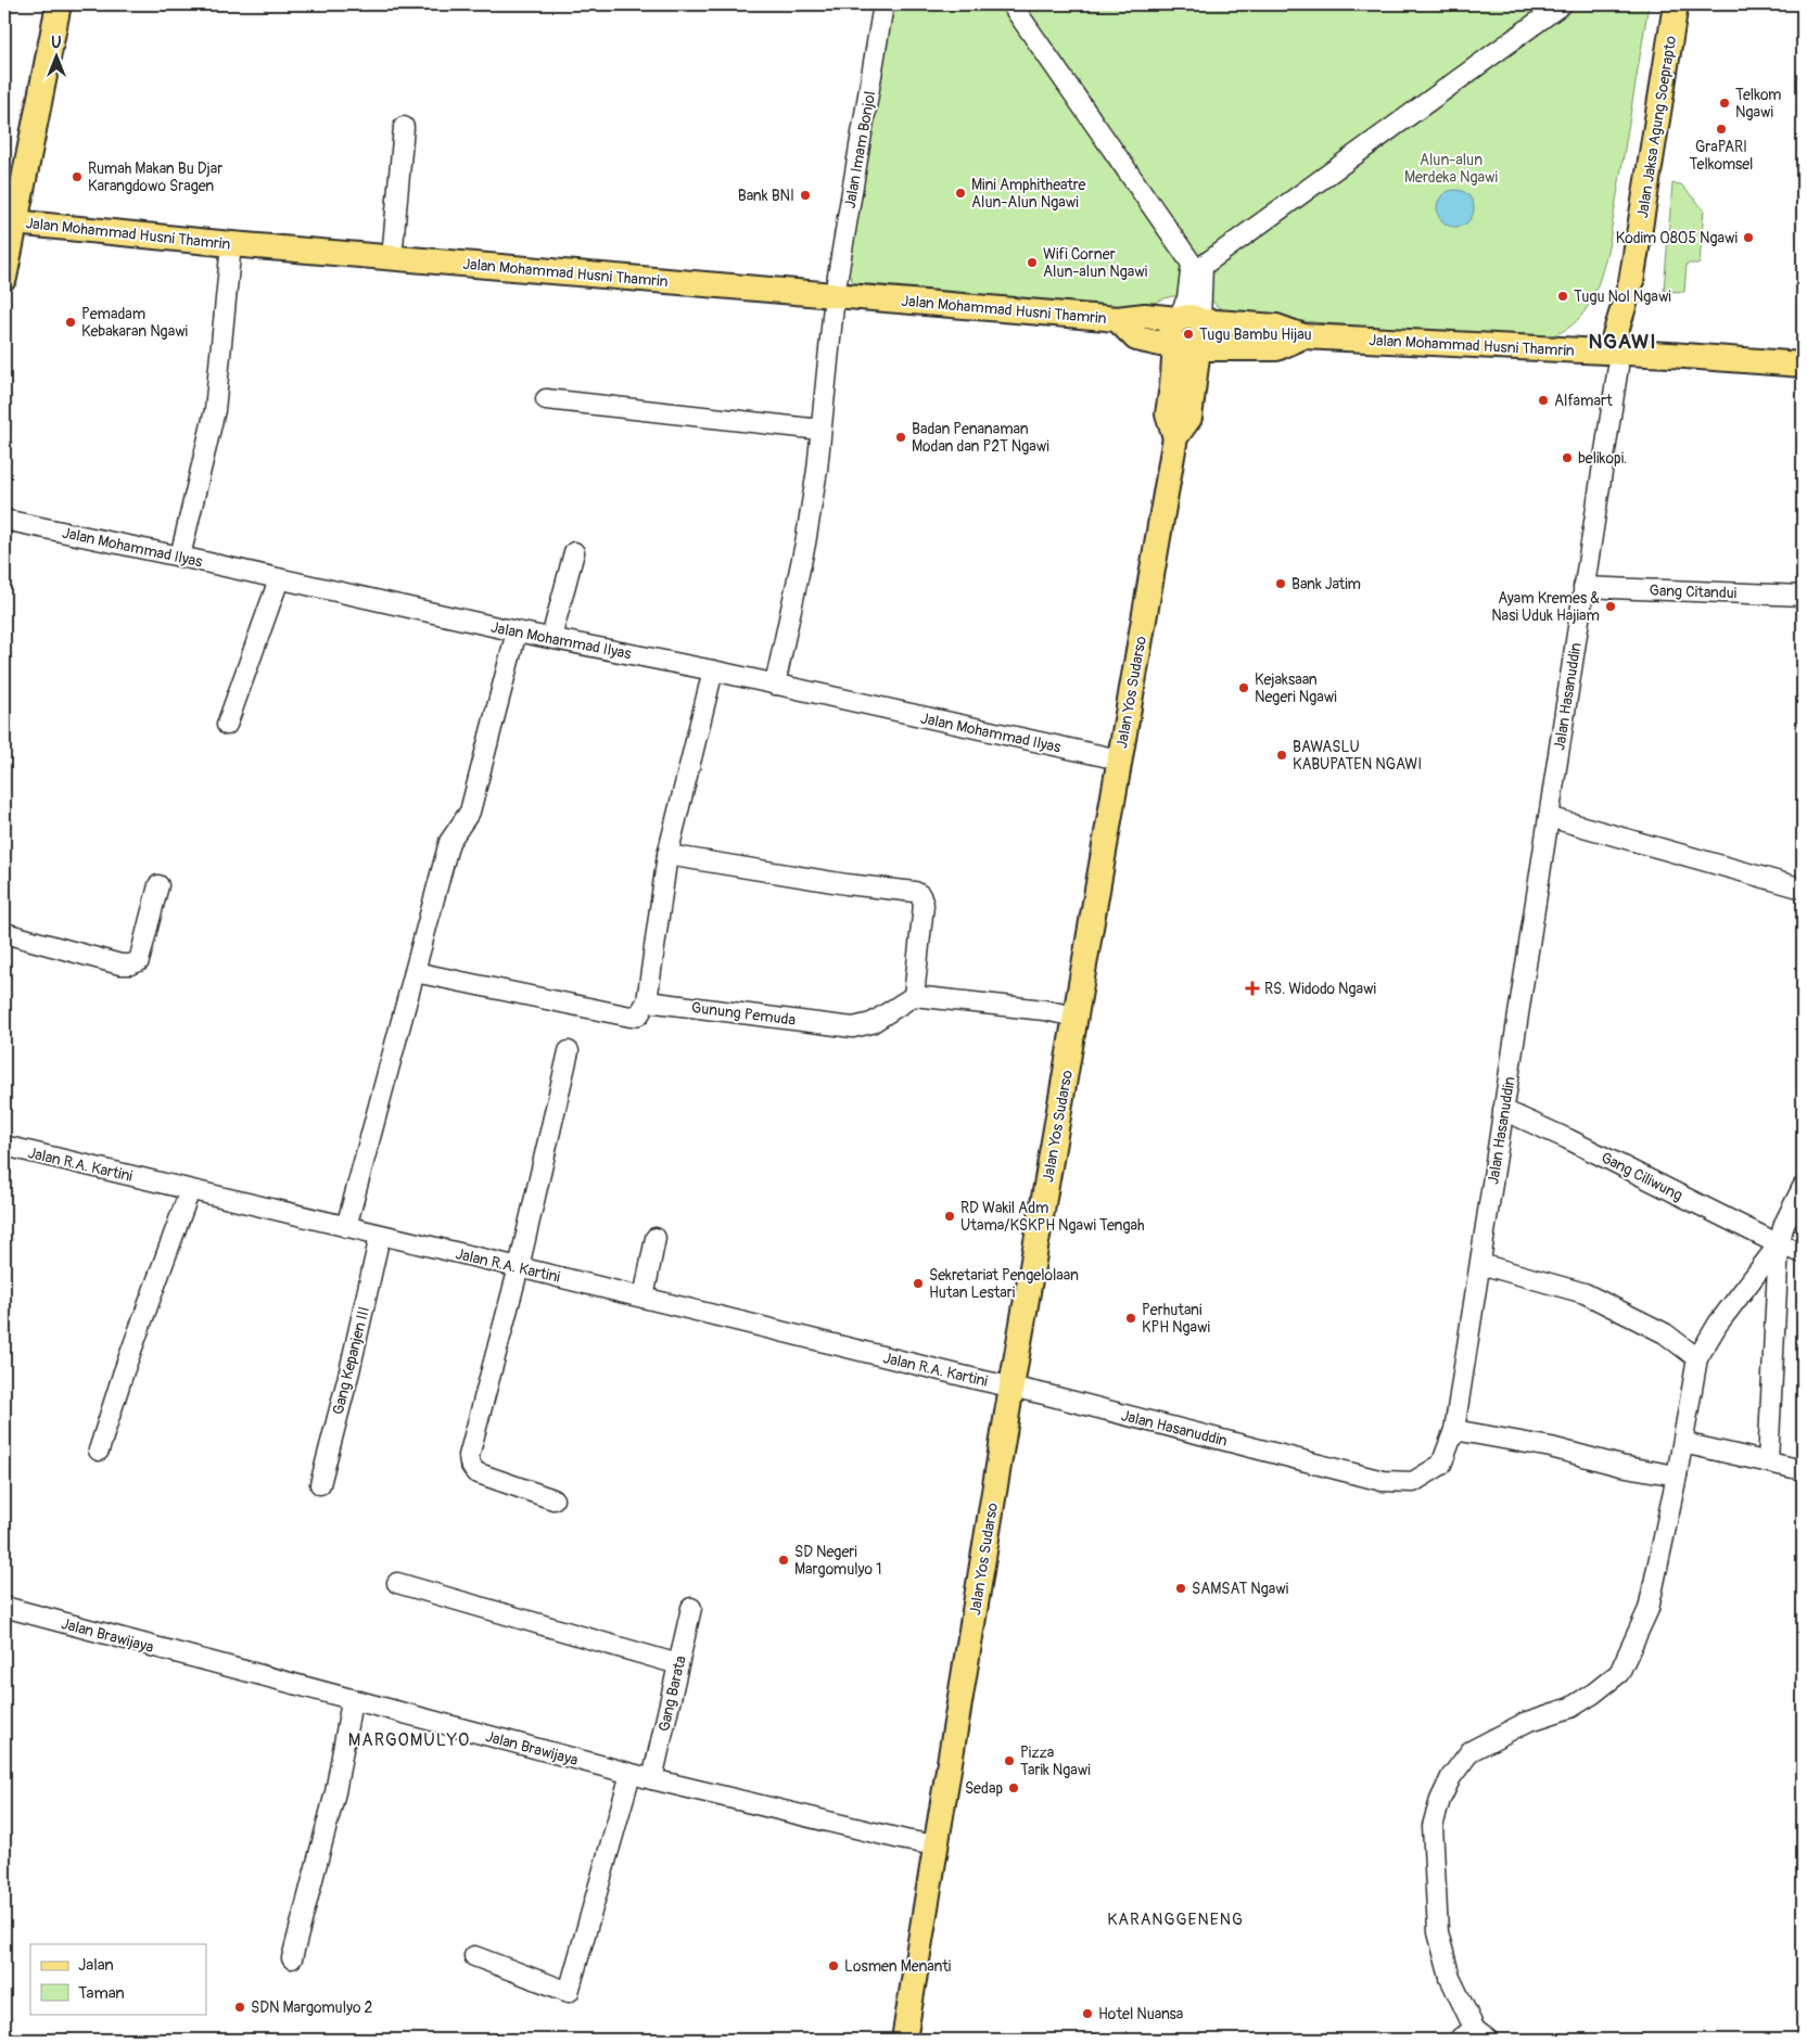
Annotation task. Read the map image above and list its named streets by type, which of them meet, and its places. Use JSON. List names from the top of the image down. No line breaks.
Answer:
{"streets":{"main road":["Jalan Jaksa Agung Soeprapto","Jalan Mohammad Husni Thamrin","Jalan Yos Sudarso"],"street":["Jalan Imam Bonjol","Jalan Mohammad Ilyas","Gang Citandui","Jalan Hasanuddin","Gunung Pemuda","Jalan R.A. Kartini","Gang Ciliwung","Gang Kepanjen III","Jalan Brawijaya","Gang Barata"]},"crossings":[["Jalan Jaksa Agung Soeprapto","Jalan Mohammad Husni Thamrin"],["Jalan Jaksa Agung Soeprapto","Jalan Hasanuddin"],["Jalan Imam Bonjol","Jalan Mohammad Husni Thamrin"],["Jalan Imam Bonjol","Jalan Mohammad Ilyas"],["Jalan Mohammad Husni Thamrin","Jalan Yos Sudarso"],["Jalan Mohammad Husni Thamrin","Jalan Hasanuddin"],["Jalan Mohammad Ilyas","Jalan Yos Sudarso"],["Gang Citandui","Jalan Hasanuddin"],["Jalan Yos Sudarso","Jalan Hasanuddin"],["Jalan Yos Sudarso","Jalan R.A. Kartini"],["Jalan Yos Sudarso","Jalan Brawijaya"],["Jalan Hasanuddin","Jalan R.A. Kartini"],["Jalan Hasanuddin","Gang Ciliwung"],["Jalan R.A. Kartini","Gang Kepanjen III"],["Jalan Brawijaya","Gang Barata"]],"districts":["NGAWI","MARGOMULYO","KARANGGENENG"],"parks":["Alun-alun Merdeka Ngawi"],"places":{"other":["Telkom Ngawi","GraPARI Telkomsel","Rumah Makan Bu Djar Karangdowo Sragen","Mini Amphitheatre Alun-Alun Ngawi","Bank BNI","Kodim 0805 Ngawi","Wifi Corner Alun-alun Ngawi","Tugu Nol Ngawi","Pemadam Kebakaran Ngawi","Tugu Bambu Hijau","Alfamart","Badan Penanaman Modan dan P2T Ngawi","belikopi.","Bank Jatim","Ayam Kremes & Nasi Uduk Hajiam","Kejaksaan Negeri Ngawi","BAWASLU KABUPATEN NGAWI","RD Wakil Adm Utama/KSKPH Ngawi Tengah","Sekretariat Pengelolaan Hutan Lestari","Perhutani KPH Ngawi","SD Negeri Margomulyo 1","SAMSAT Ngawi","Pizza Tarik Ngawi","Sedap","Losmen Menanti","SDN Margomulyo 2","Hotel Nuansa"],"health":["RS. Widodo Ngawi"]},"legend":["Jalan","Taman"],"north":"top"}
